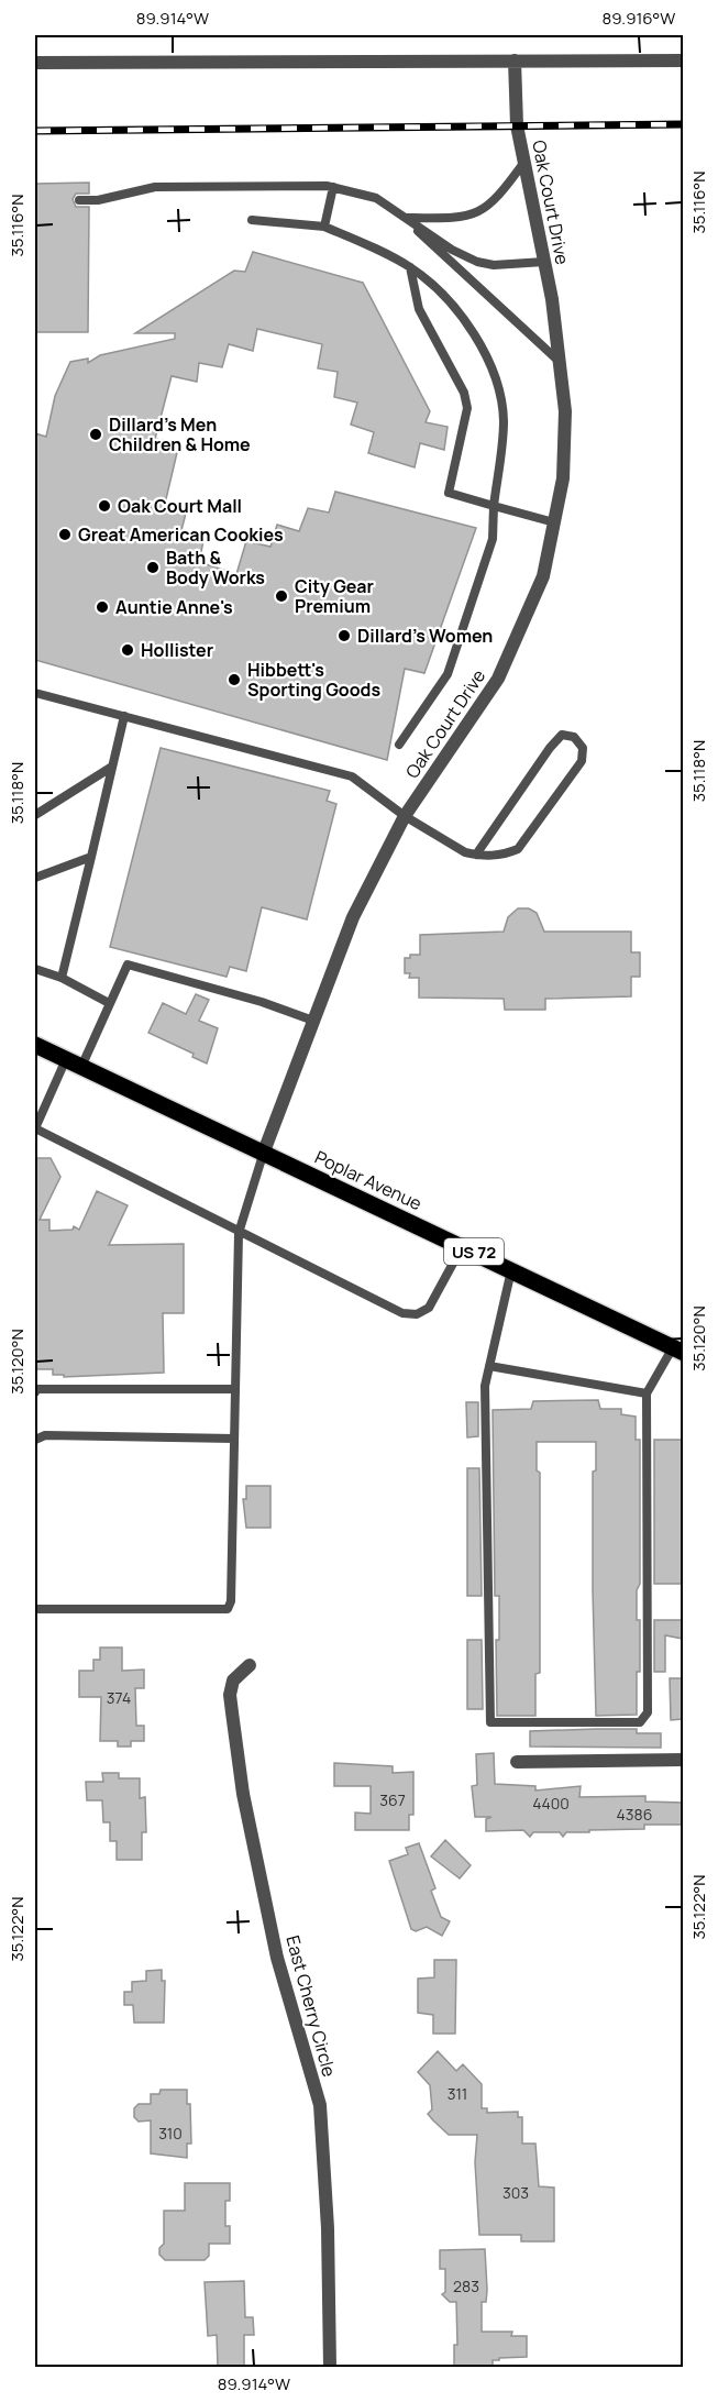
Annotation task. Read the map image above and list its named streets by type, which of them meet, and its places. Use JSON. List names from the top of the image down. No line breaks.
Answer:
{"streets":{"main road":["Poplar Avenue","US 72"],"street":["Oak Court Drive","East Cherry Circle"]},"crossings":[["Oak Court Drive","Poplar Avenue"]],"places":["Dillard's Men Children & Home","Oak Court Mall","Great American Cookies","Bath & Body Works","City Gear Premium","Auntie Anne's","Dillard's Women","Hollister","Hibbett's Sporting Goods"],"house_numbers":["374","367","4400","4386","311","310","303","283"],"coordinates":["89.914°W","89.916°W","35.116°N","35.118°N","35.120°N","35.122°N"]}
